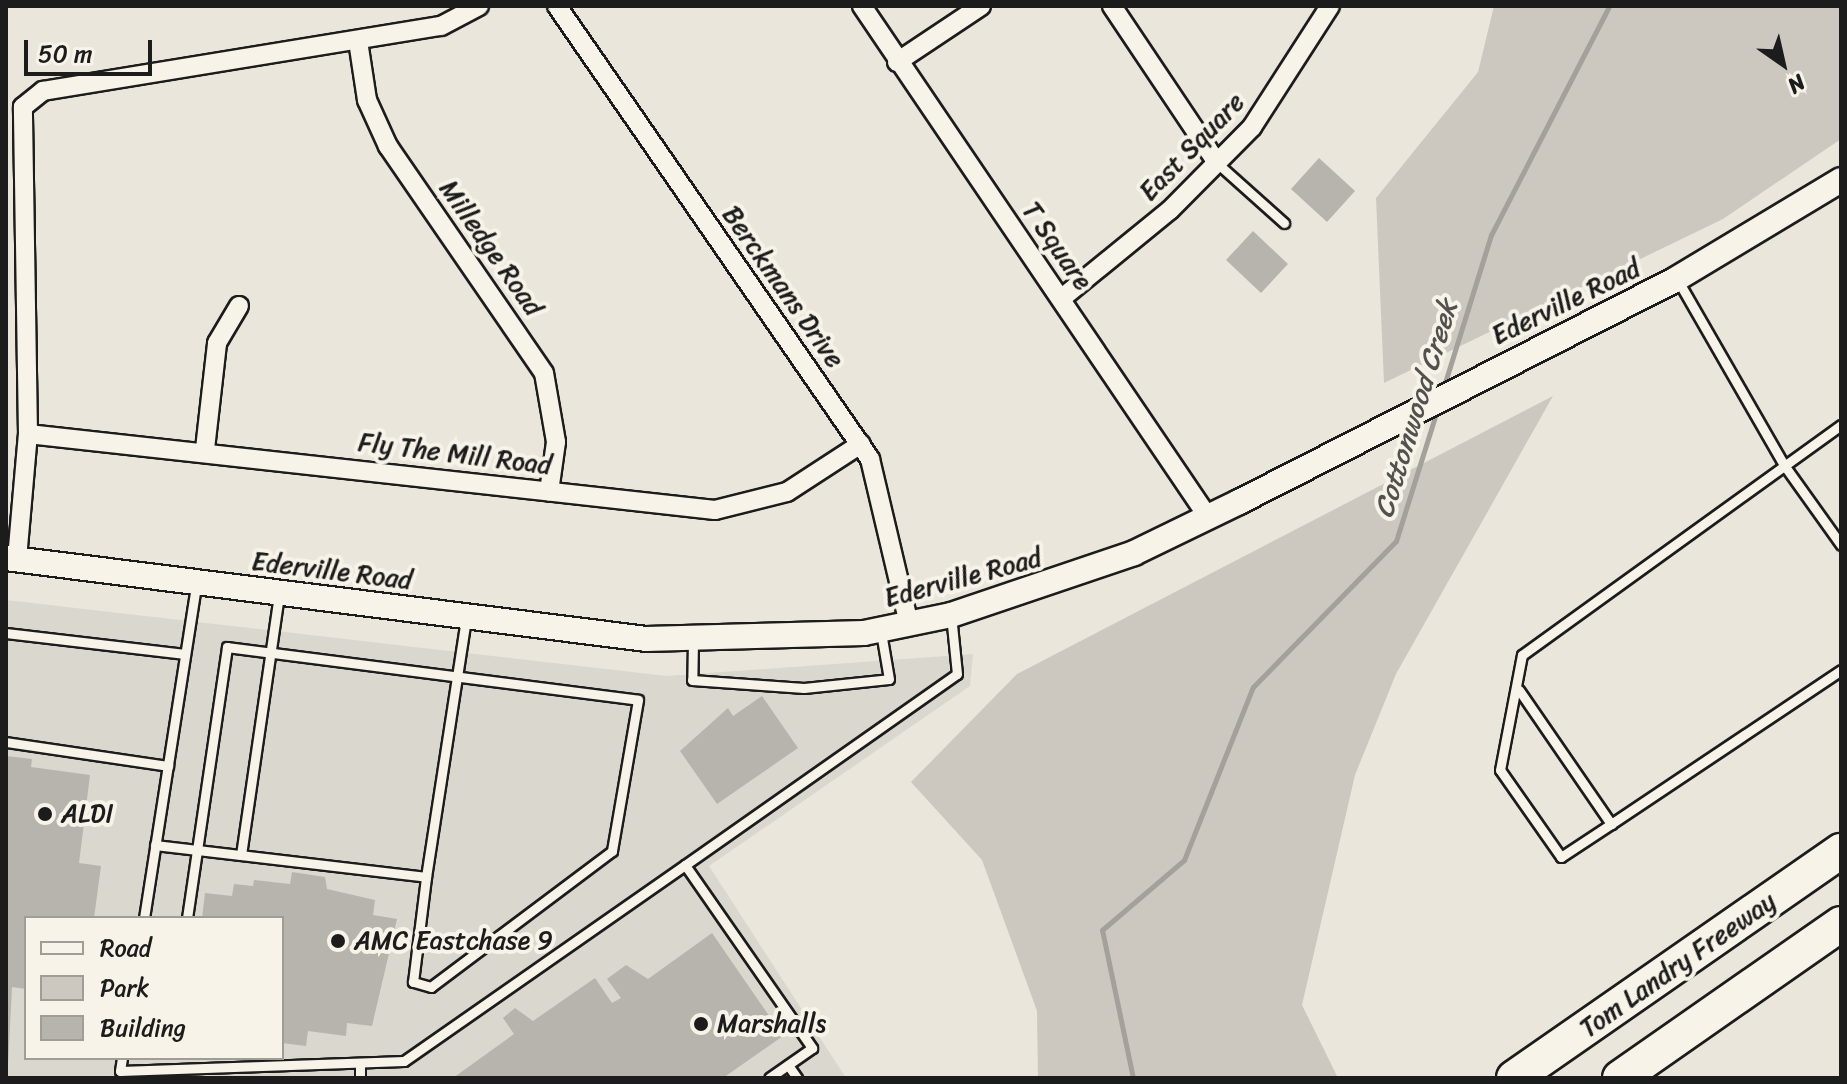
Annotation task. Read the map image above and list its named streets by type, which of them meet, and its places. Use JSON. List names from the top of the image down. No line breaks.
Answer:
{"streets":{"highway":["Tom Landry Freeway"],"street":["East Square","T Square","Milledge Road","Berckmans Drive","Ederville Road","Fly The Mill Road"]},"crossings":[["East Square","T Square"],["T Square","Ederville Road"],["Milledge Road","Fly The Mill Road"],["Berckmans Drive","Ederville Road"],["Berckmans Drive","Fly The Mill Road"]],"water":["Cottonwood Creek"],"places":["ALDI","AMC Eastchase 9","Marshalls"],"legend":["Road","Park","Building"],"scale_bar":"50 m","north":"bottom right"}
